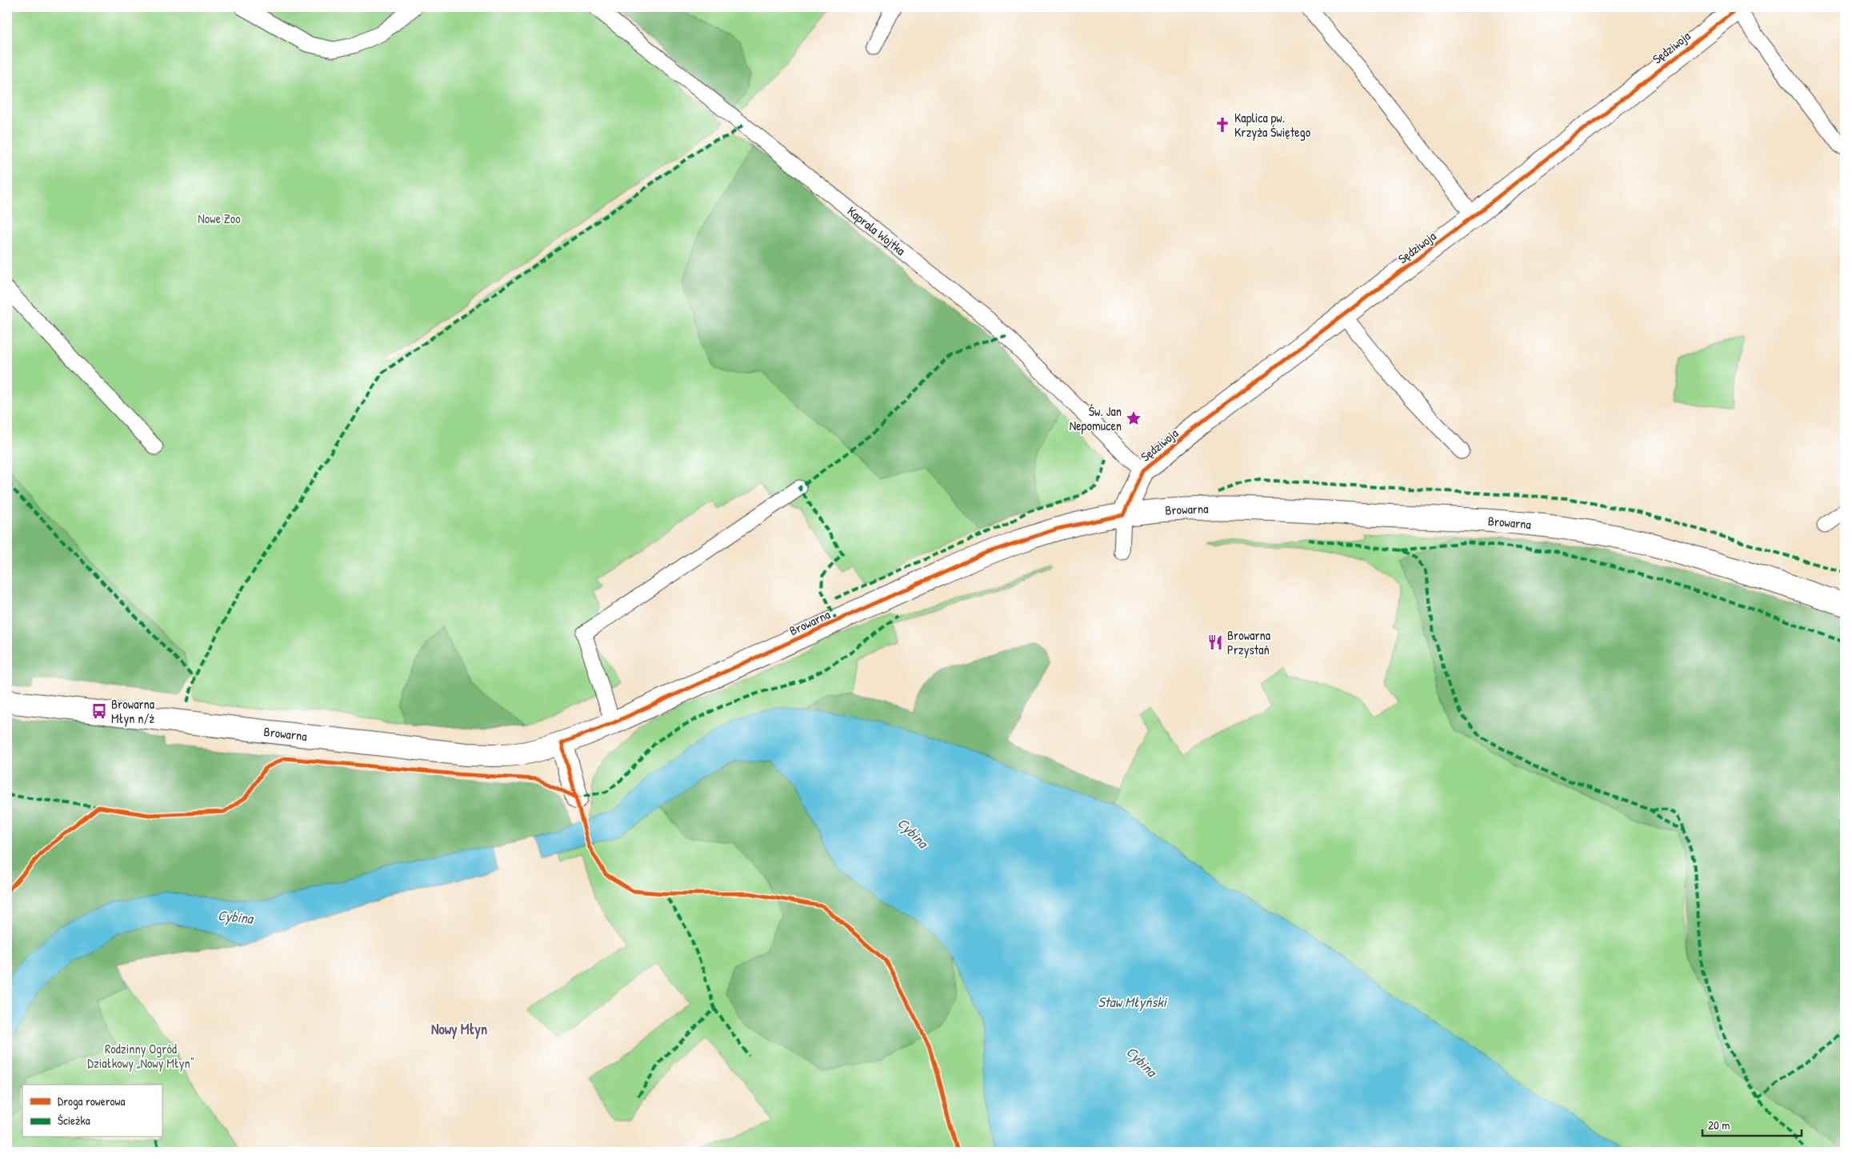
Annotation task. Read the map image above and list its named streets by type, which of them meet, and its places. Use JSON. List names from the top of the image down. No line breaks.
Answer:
{"streets":{"street":["Sędziwoja","Browarna"],"lane":["Kaprala Wojtka"]},"crossings":[["Sędziwoja","Kaprala Wojtka"],["Sędziwoja","Browarna"]],"districts":["Nowy Młyn"],"water":["Cybina","Staw Młyński"],"parks":["Nowe Zoo","Rodzinny Ogród Działkowy „Nowy Młyn”"],"places":{"church":["Kaplica pw. Krzyża Świętego"],"place":["Św. Jan Nepomucen"],"restaurant":["Browarna Przystań"],"bus stop":["Browarna Młyn n/ż"]},"legend":["Droga rowerowa","Ścieżka"],"scale_bar":"20 m"}
